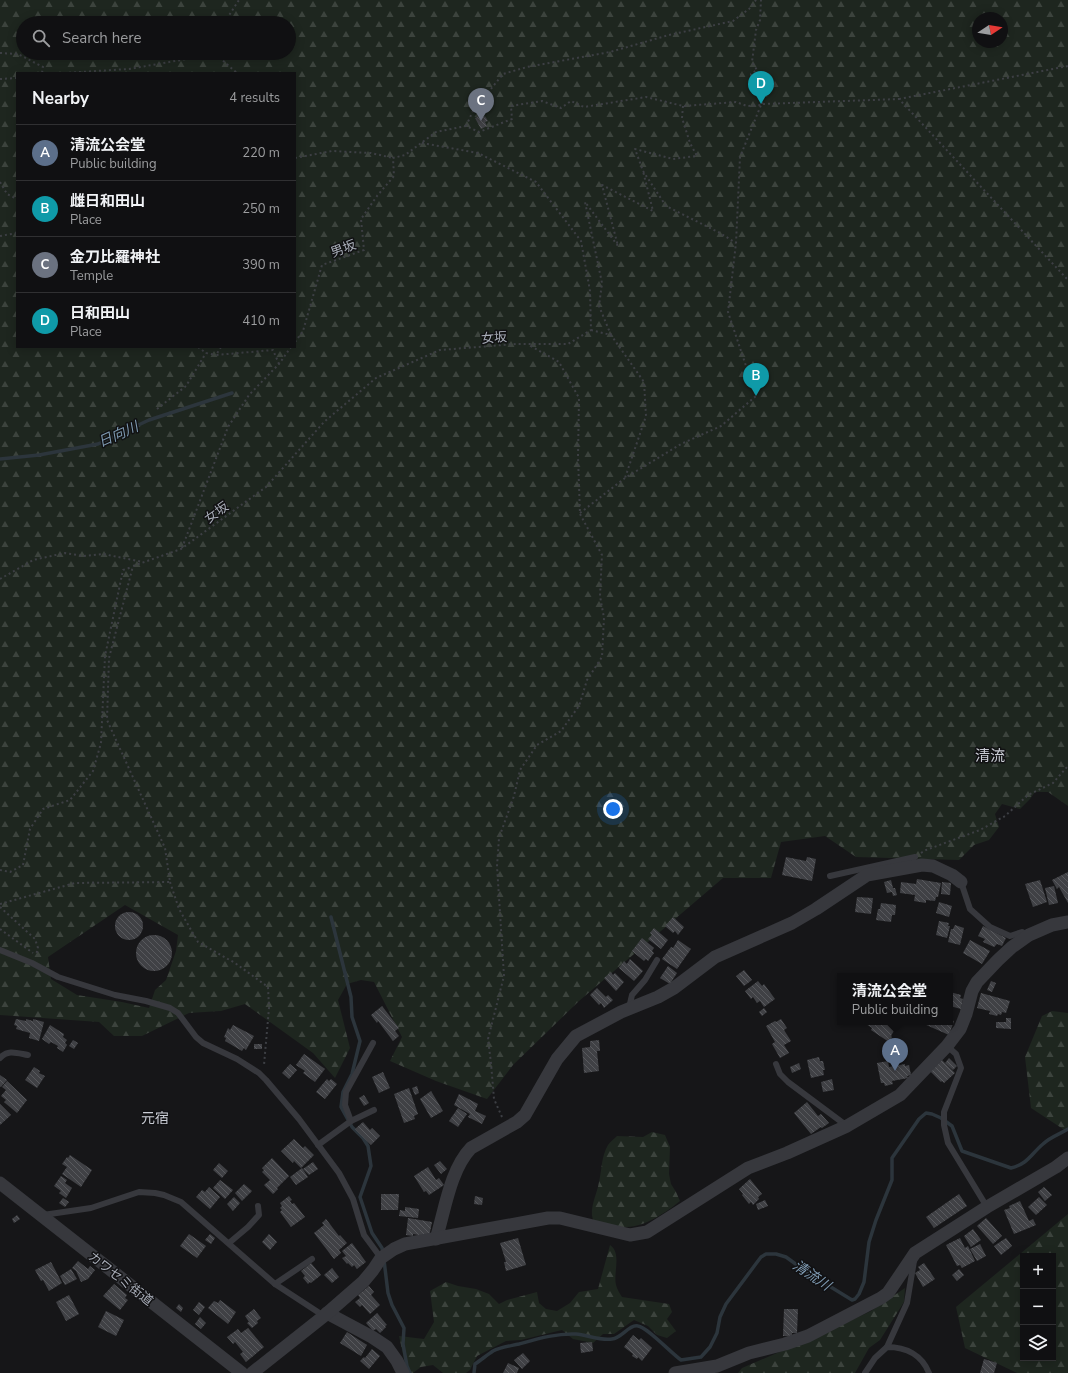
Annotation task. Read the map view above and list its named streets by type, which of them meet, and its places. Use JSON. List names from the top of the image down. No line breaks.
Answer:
{"streets":{"street":["カワセミ街道"],"path":["男坂","女坂"]},"districts":["清流","元宿"],"water":["日向川","清流川"],"north":"right","page":{"search":"Search here","pins":["D","C","B","A"],"heading":["Nearby","4 results"],"list":[{"mark":"A","name":"清流公会堂","note":"Public building","value":"220 m"},{"mark":"B","name":"雌日和田山","note":"Place","value":"250 m"},{"mark":"C","name":"金刀比羅神社","note":"Temple","value":"390 m"},{"mark":"D","name":"日和田山","note":"Place","value":"410 m"}],"popup":["清流公会堂","Public building"],"map_buttons":["+","−"]}}
